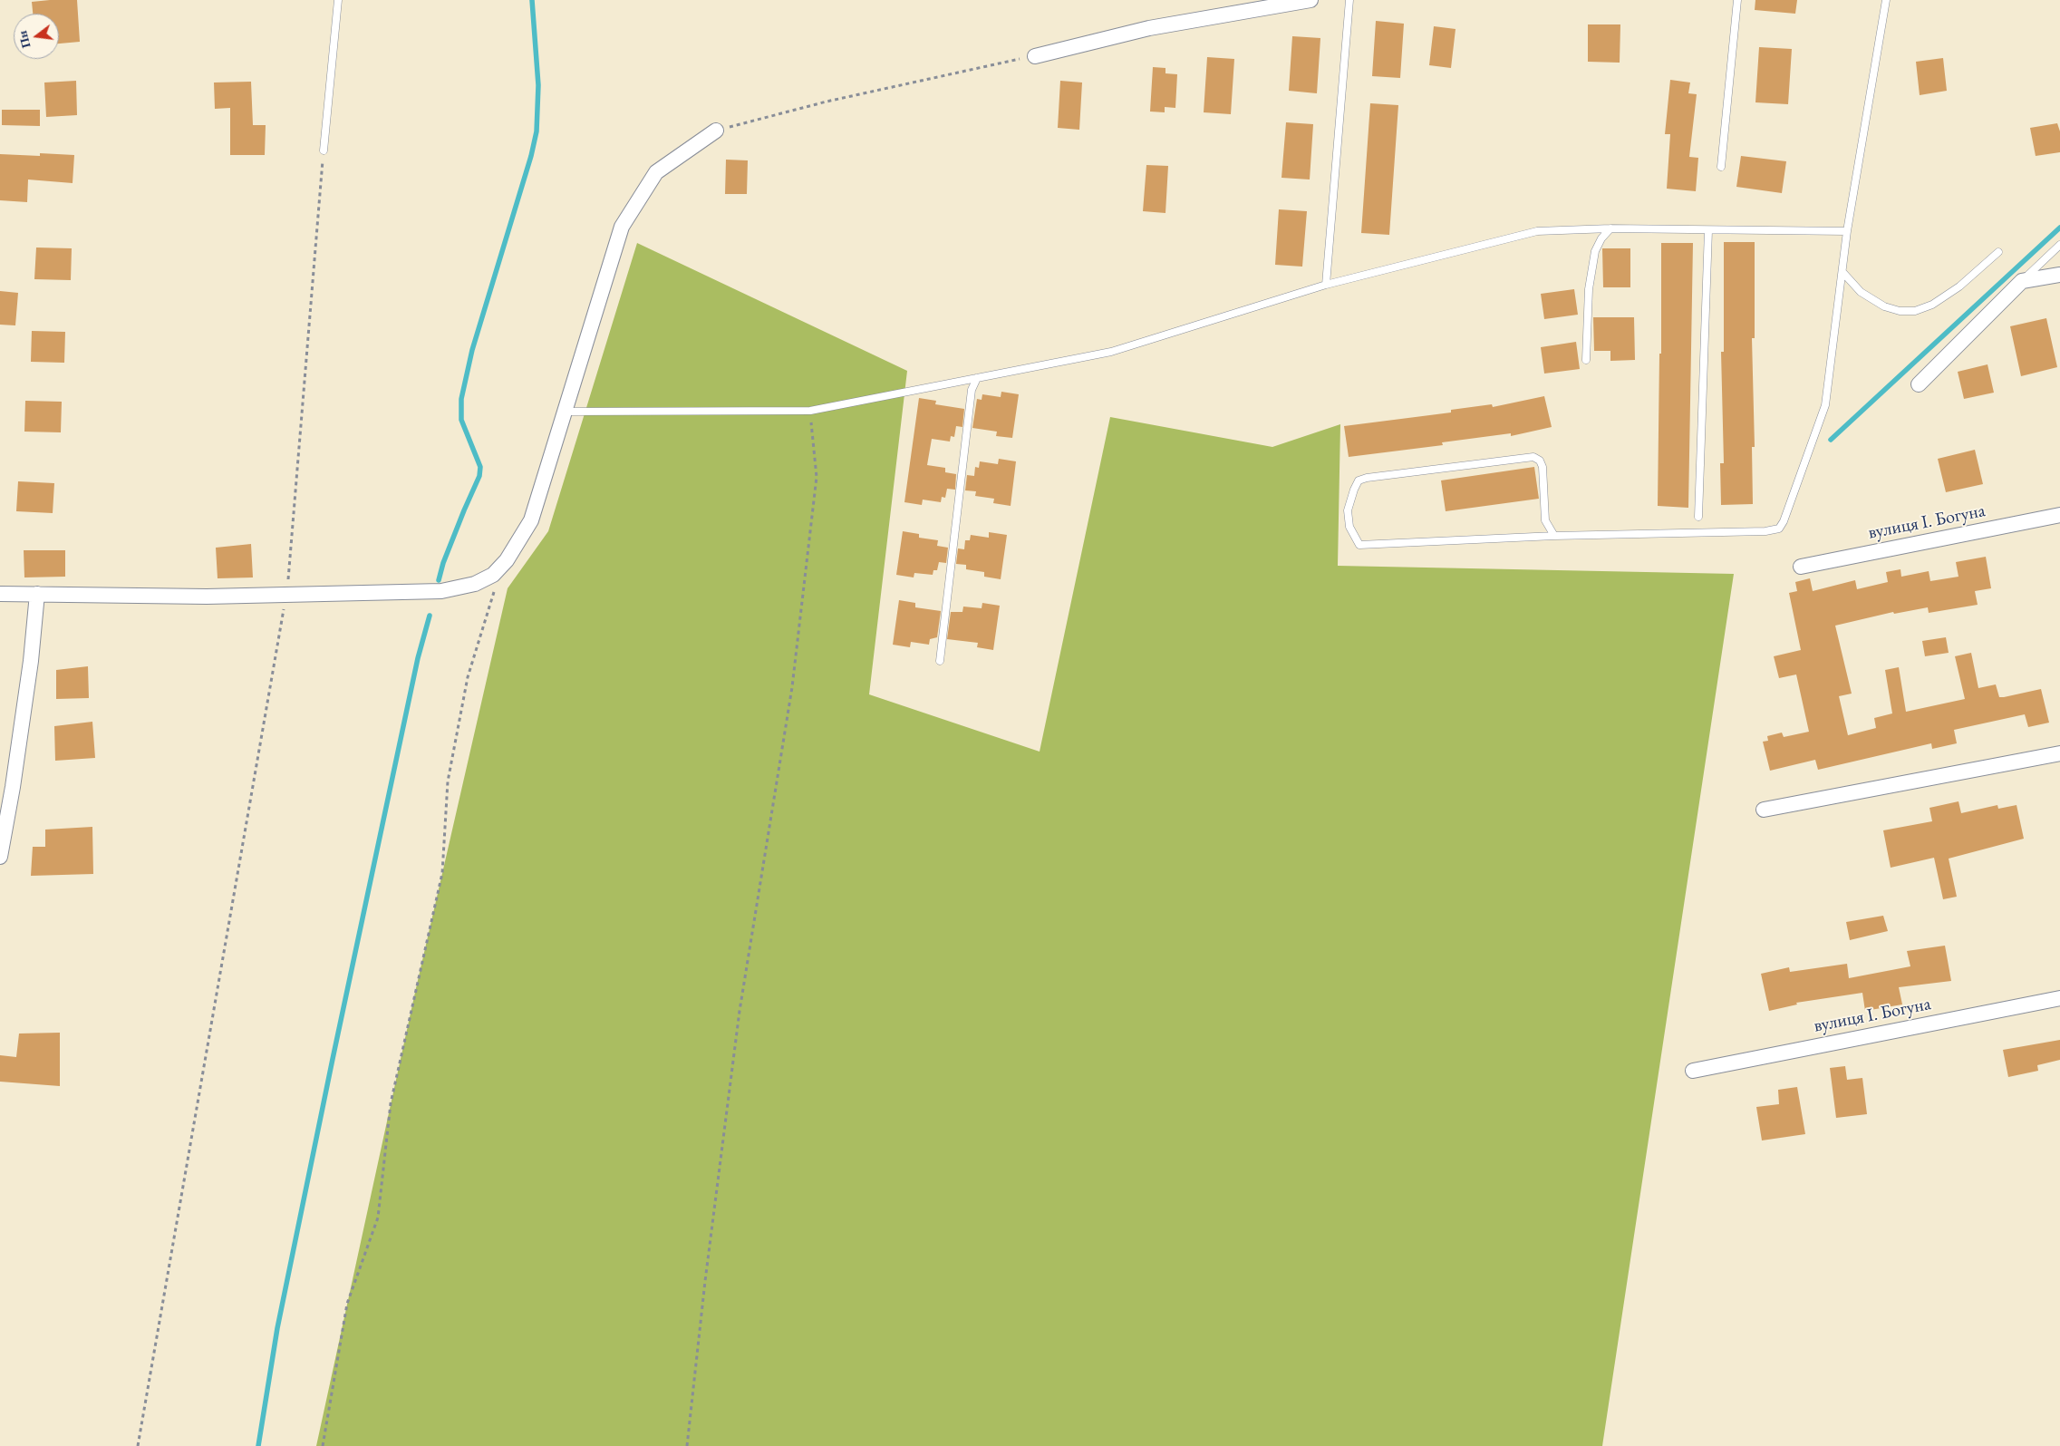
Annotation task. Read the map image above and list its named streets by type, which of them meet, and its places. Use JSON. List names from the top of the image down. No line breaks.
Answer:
{"streets":{"street":["вулиця І. Богуна"]},"north":"left"}
